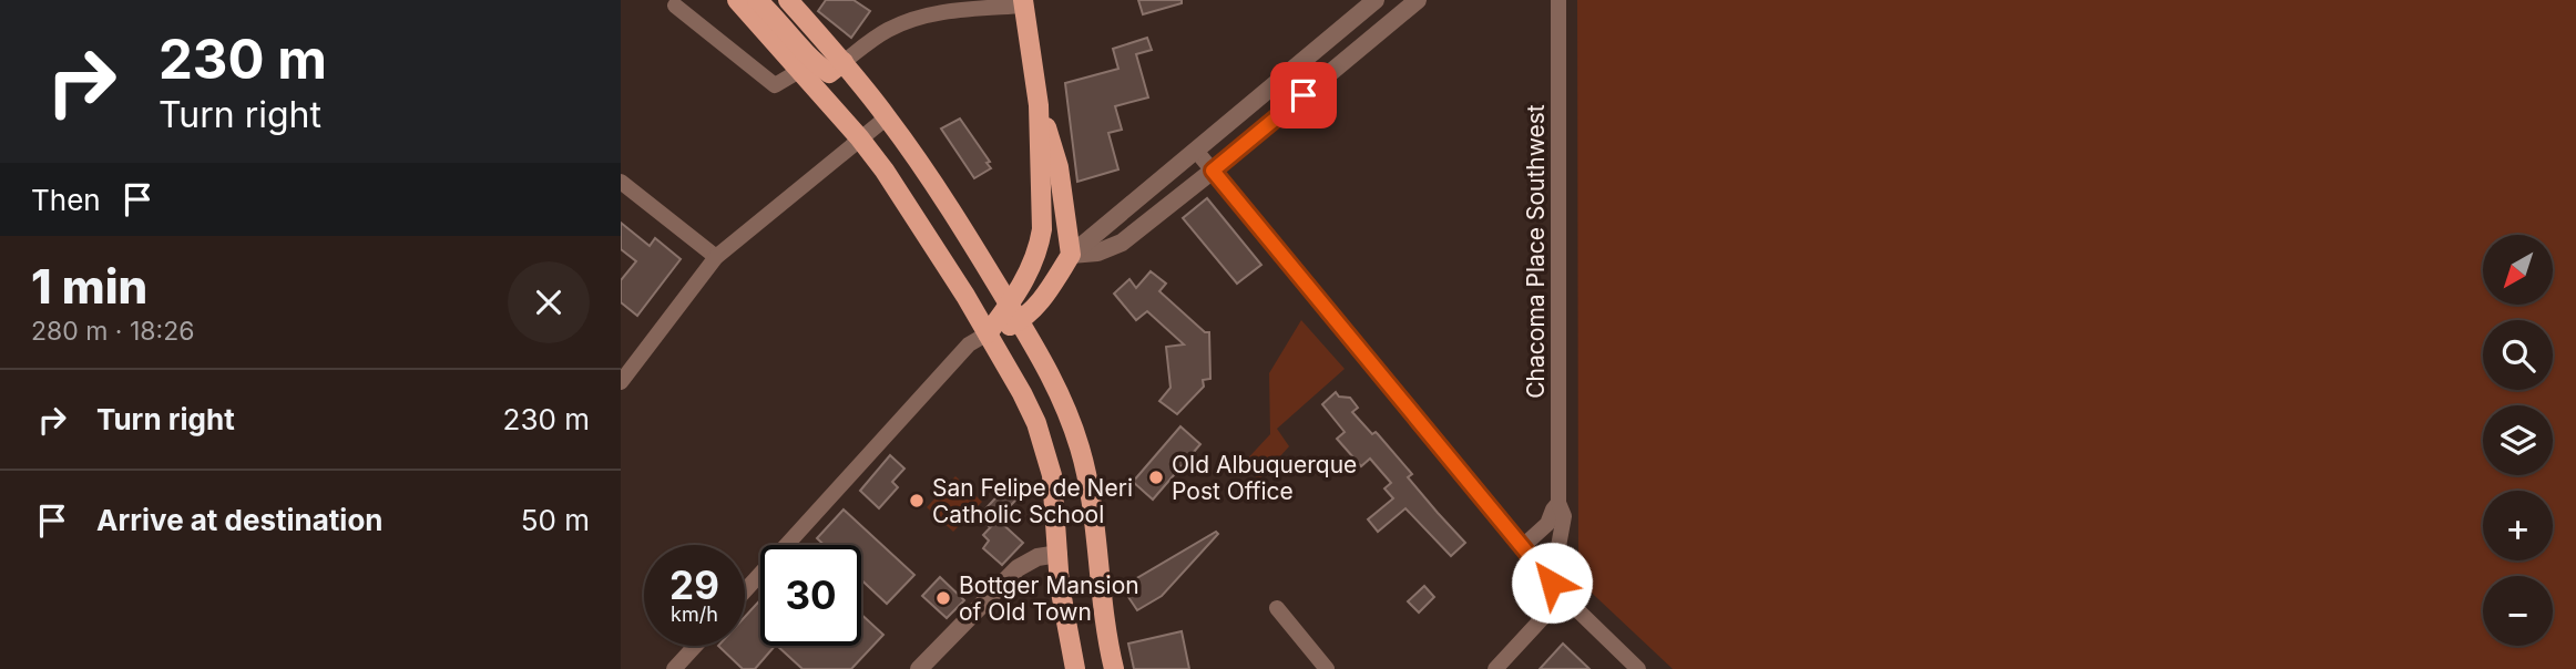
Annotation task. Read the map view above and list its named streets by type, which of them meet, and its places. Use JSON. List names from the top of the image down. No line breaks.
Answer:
{"streets":{"street":["Chacoma Place Southwest"]},"places":["Old Albuquerque Post Office","San Felipe de Neri Catholic School","Bottger Mansion of Old Town"],"north":"bottom left","page":{"turn":["230 m","Turn right"],"then":"Then","map_buttons":["+","−"],"heading":["1 min","280 m · 18:26"],"list":[{"name":"Turn right","value":"230 m"},{"name":"Arrive at destination","value":"50 m"}],"speed":"29 km/h","limit":"30"}}
